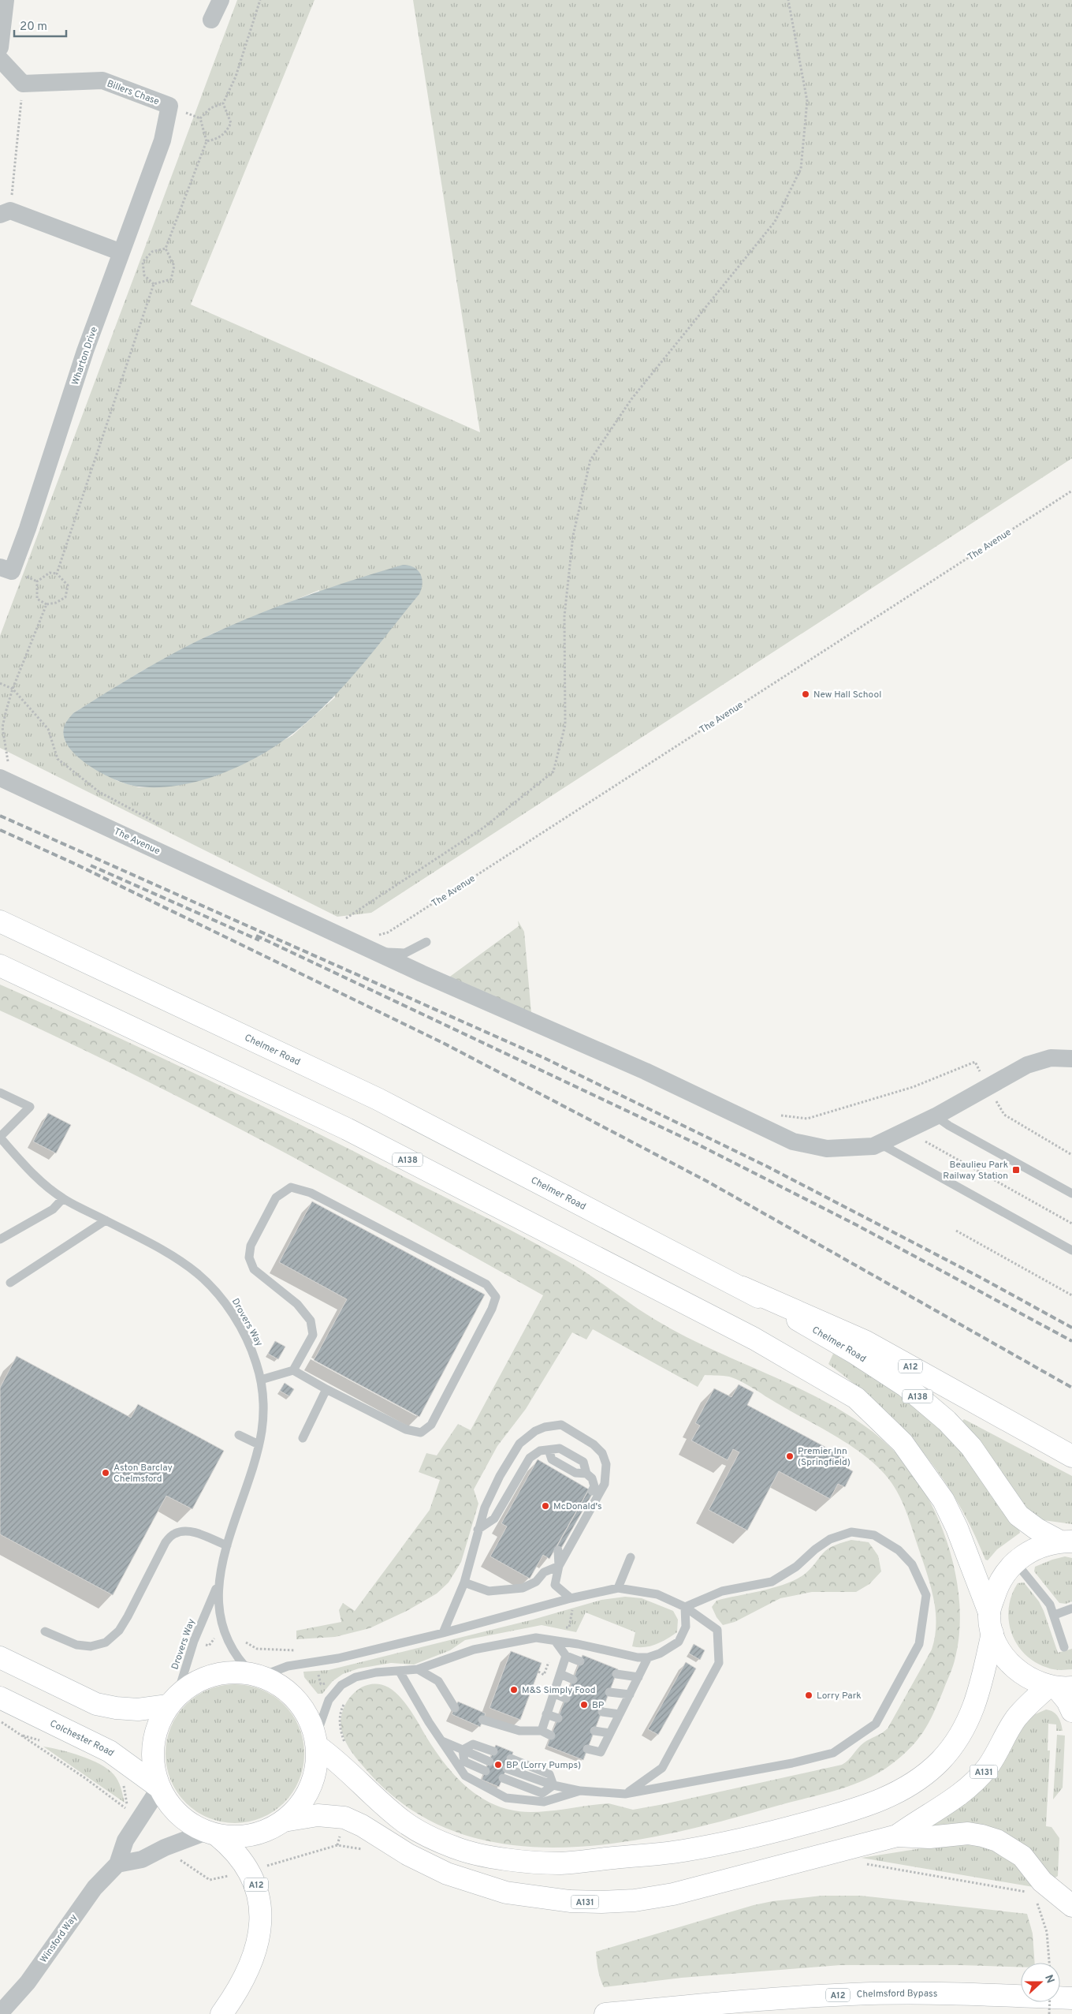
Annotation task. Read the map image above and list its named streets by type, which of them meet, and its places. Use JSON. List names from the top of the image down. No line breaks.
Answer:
{"streets":{"main road":["Chelmer Road","A138","A12","Colchester Road","A131","Chelmsford Bypass"],"street":["Billers Chase","Wharton Drive","The Avenue","Winsford Way"],"lane":["Drovers Way"]},"crossings":[["Billers Chase","Wharton Drive"],["Chelmer Road","A12"],["Colchester Road","Winsford Way"]],"places":{"other":["New Hall School","Premier Inn (Springfield)","Aston Barclay Chelmsford","McDonald's","M&S Simply Food","Lorry Park","BP","BP (Lorry Pumps)"],"transit":["Beaulieu Park Railway Station"]},"scale_bar":"20 m","north":"right"}
